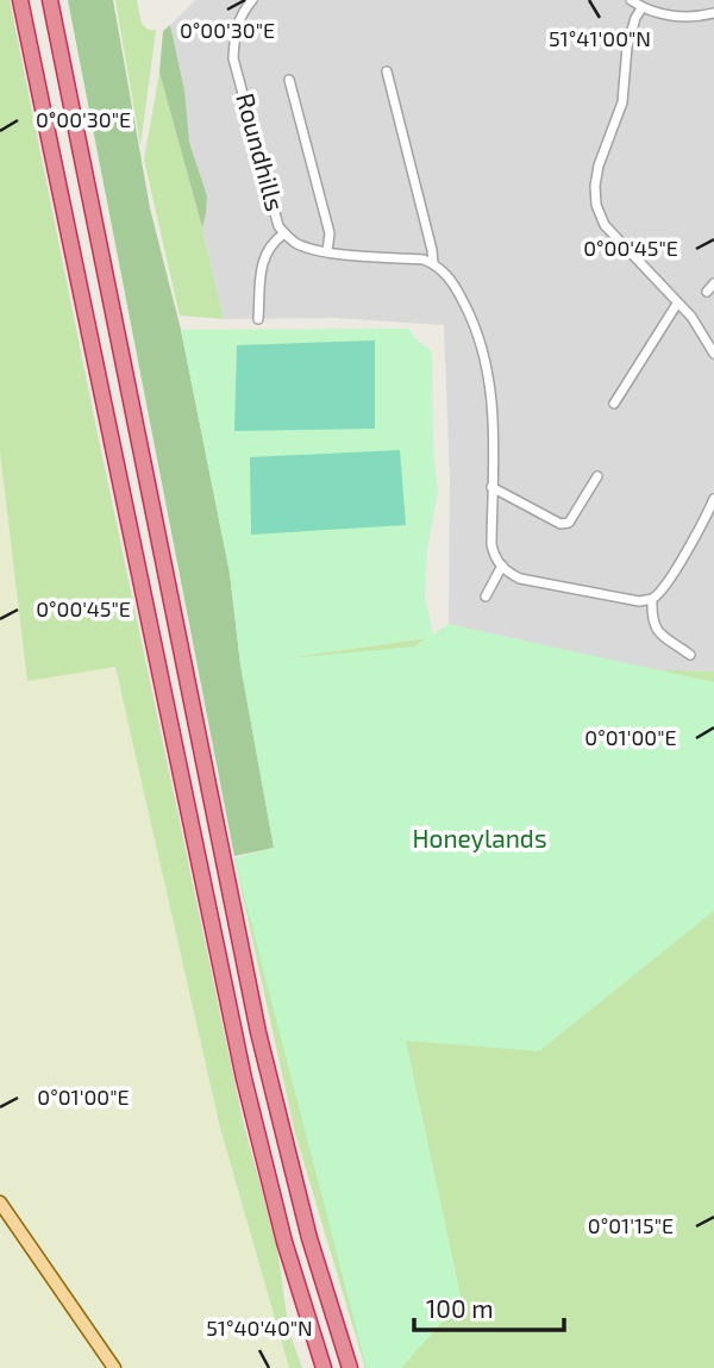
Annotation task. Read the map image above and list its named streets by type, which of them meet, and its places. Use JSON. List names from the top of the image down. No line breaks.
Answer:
{"streets":{"street":["Roundhills"]},"parks":["Honeylands"],"scale_bar":"100 m","coordinates":["0°00'30\"E","51°41'00\"N","0°00'45\"E","0°01'00\"E","0°01'15\"E","51°40'40\"N"]}
